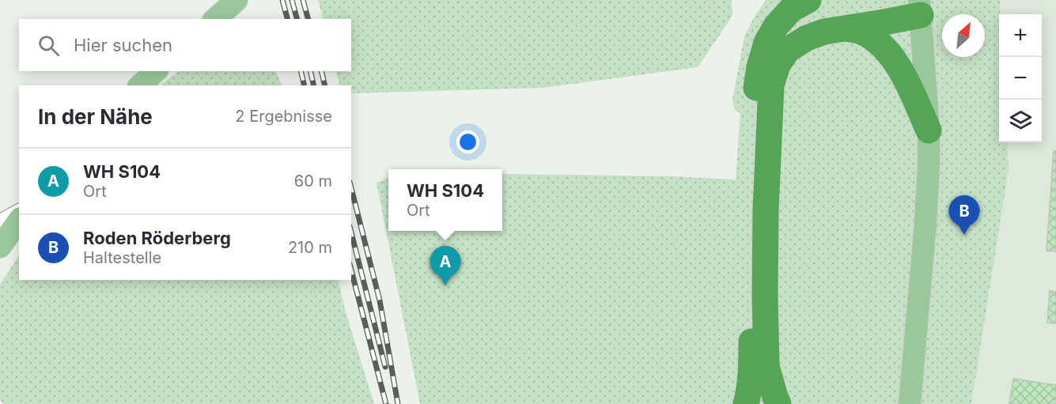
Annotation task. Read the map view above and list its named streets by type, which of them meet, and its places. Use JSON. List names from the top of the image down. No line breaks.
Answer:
{"north":"top right","page":{"map_buttons":["+","−"],"search":"Hier suchen","heading":["In der Nähe","2 Ergebnisse"],"list":[{"mark":"A","name":"WH S104","note":"Ort","value":"60 m"},{"mark":"B","name":"Roden Röderberg","note":"Haltestelle","value":"210 m"}],"popup":["WH S104","Ort"],"pins":["B","A"]}}
